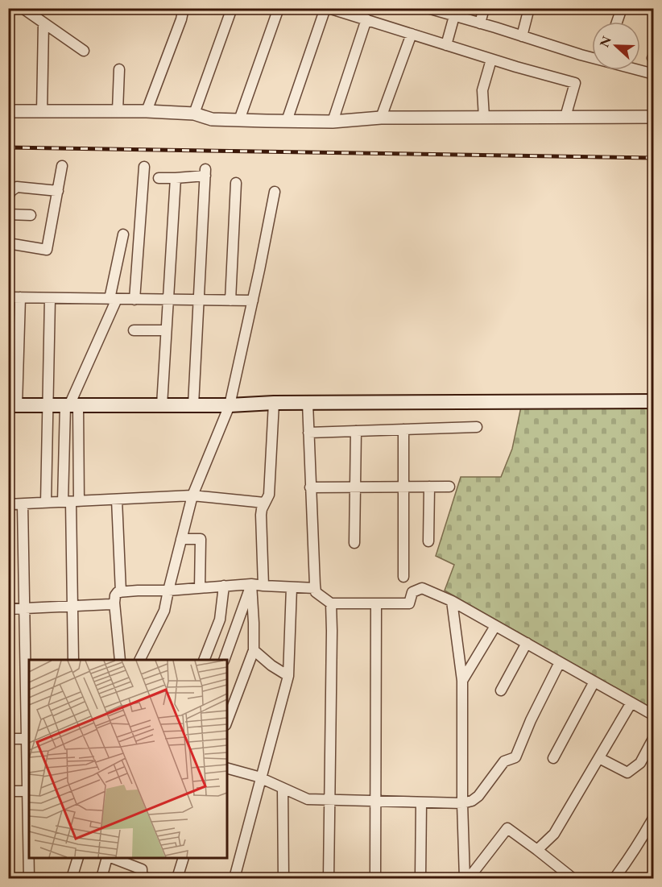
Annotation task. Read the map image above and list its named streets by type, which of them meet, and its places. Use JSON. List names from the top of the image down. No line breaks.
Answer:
{"north":"left"}
